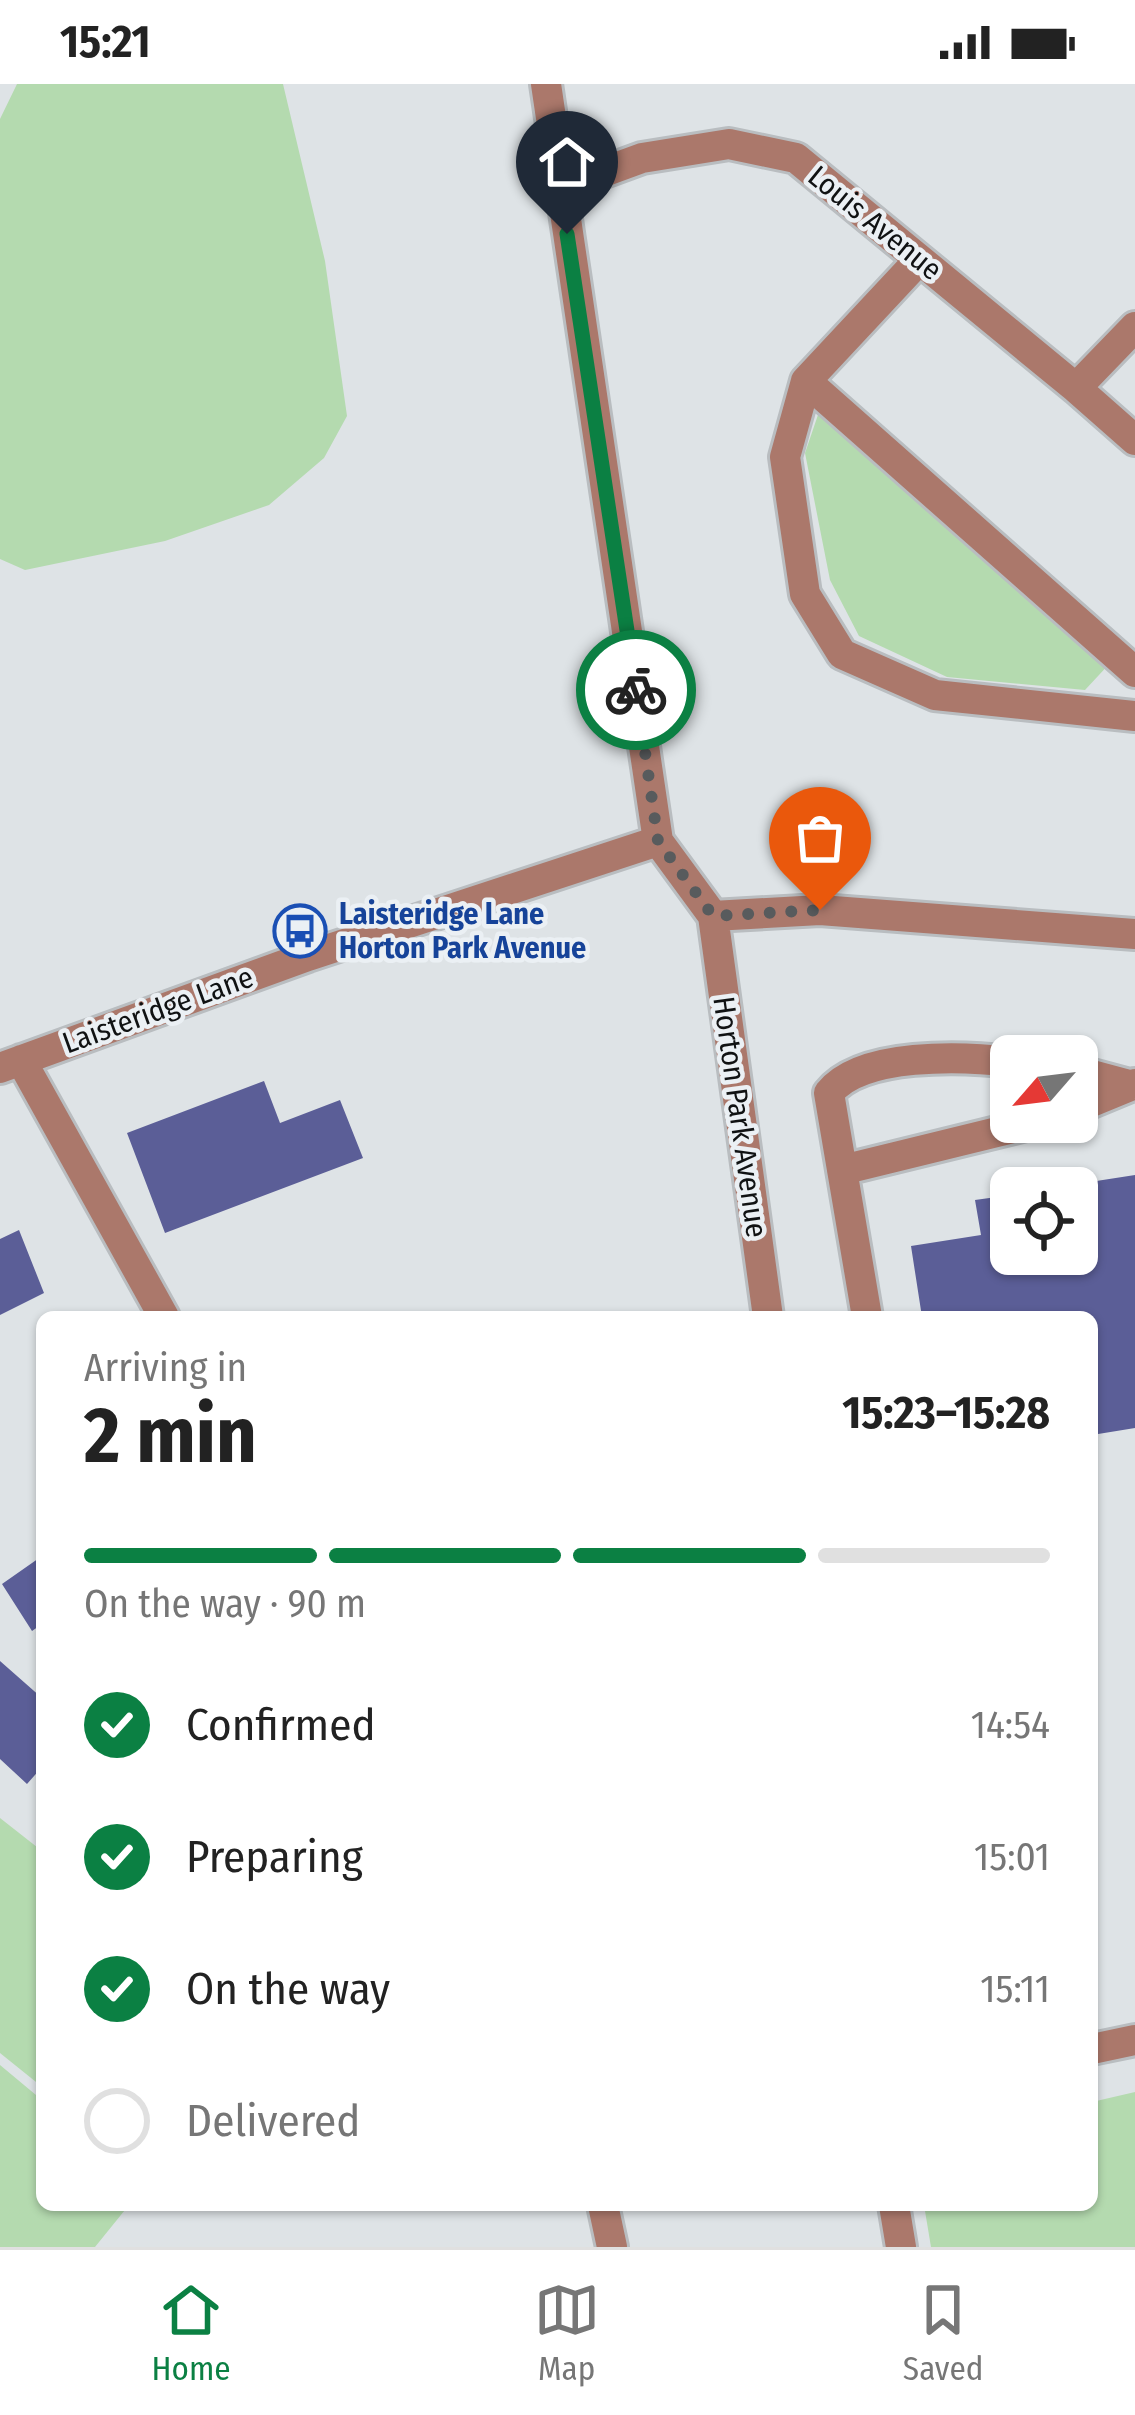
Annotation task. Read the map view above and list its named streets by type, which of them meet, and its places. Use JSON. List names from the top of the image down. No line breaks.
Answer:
{"streets":{"street":["Louis Avenue","Laisteridge Lane","Horton Park Avenue"]},"places":{"bus stop":["Laisteridge Lane Horton Park Avenue"]},"north":"bottom left","page":{"status":"15:21","heading":["2 min","Arriving in","15:23–15:28"],"bar":"On the way · 90 m","list":[["Confirmed","14:54"],["Preparing","15:01"],["On the way","15:11"],"Delivered"],"tabs":["Home","Map","Saved"]}}
